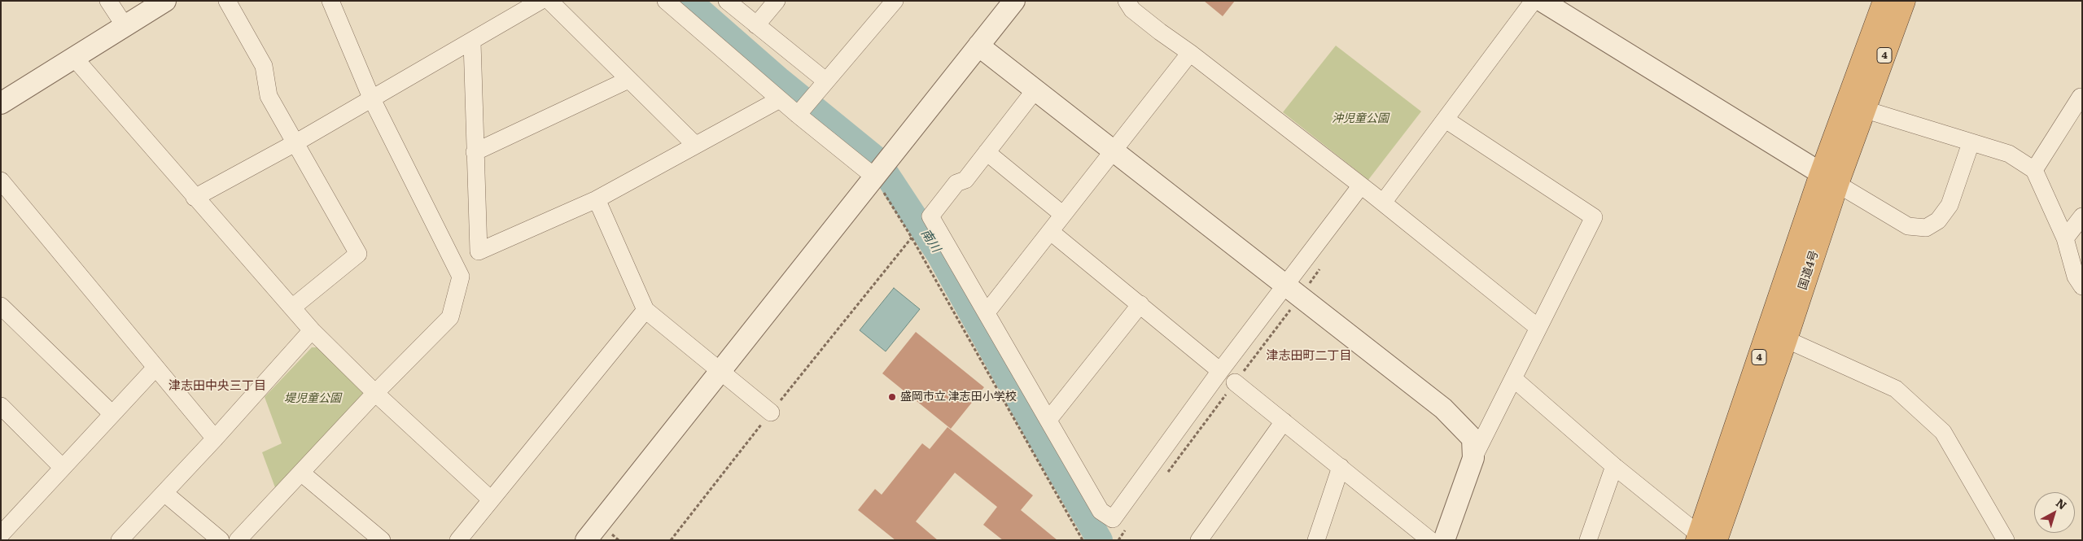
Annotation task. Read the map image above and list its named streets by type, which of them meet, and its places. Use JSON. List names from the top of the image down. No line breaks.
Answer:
{"streets":{"highway":["4","国道4号"]},"districts":["津志田町二丁目","津志田中央三丁目"],"water":["南川"],"parks":["沖児童公園","堤児童公園"],"places":["盛岡市立 津志田小学校"],"north":"top right"}
